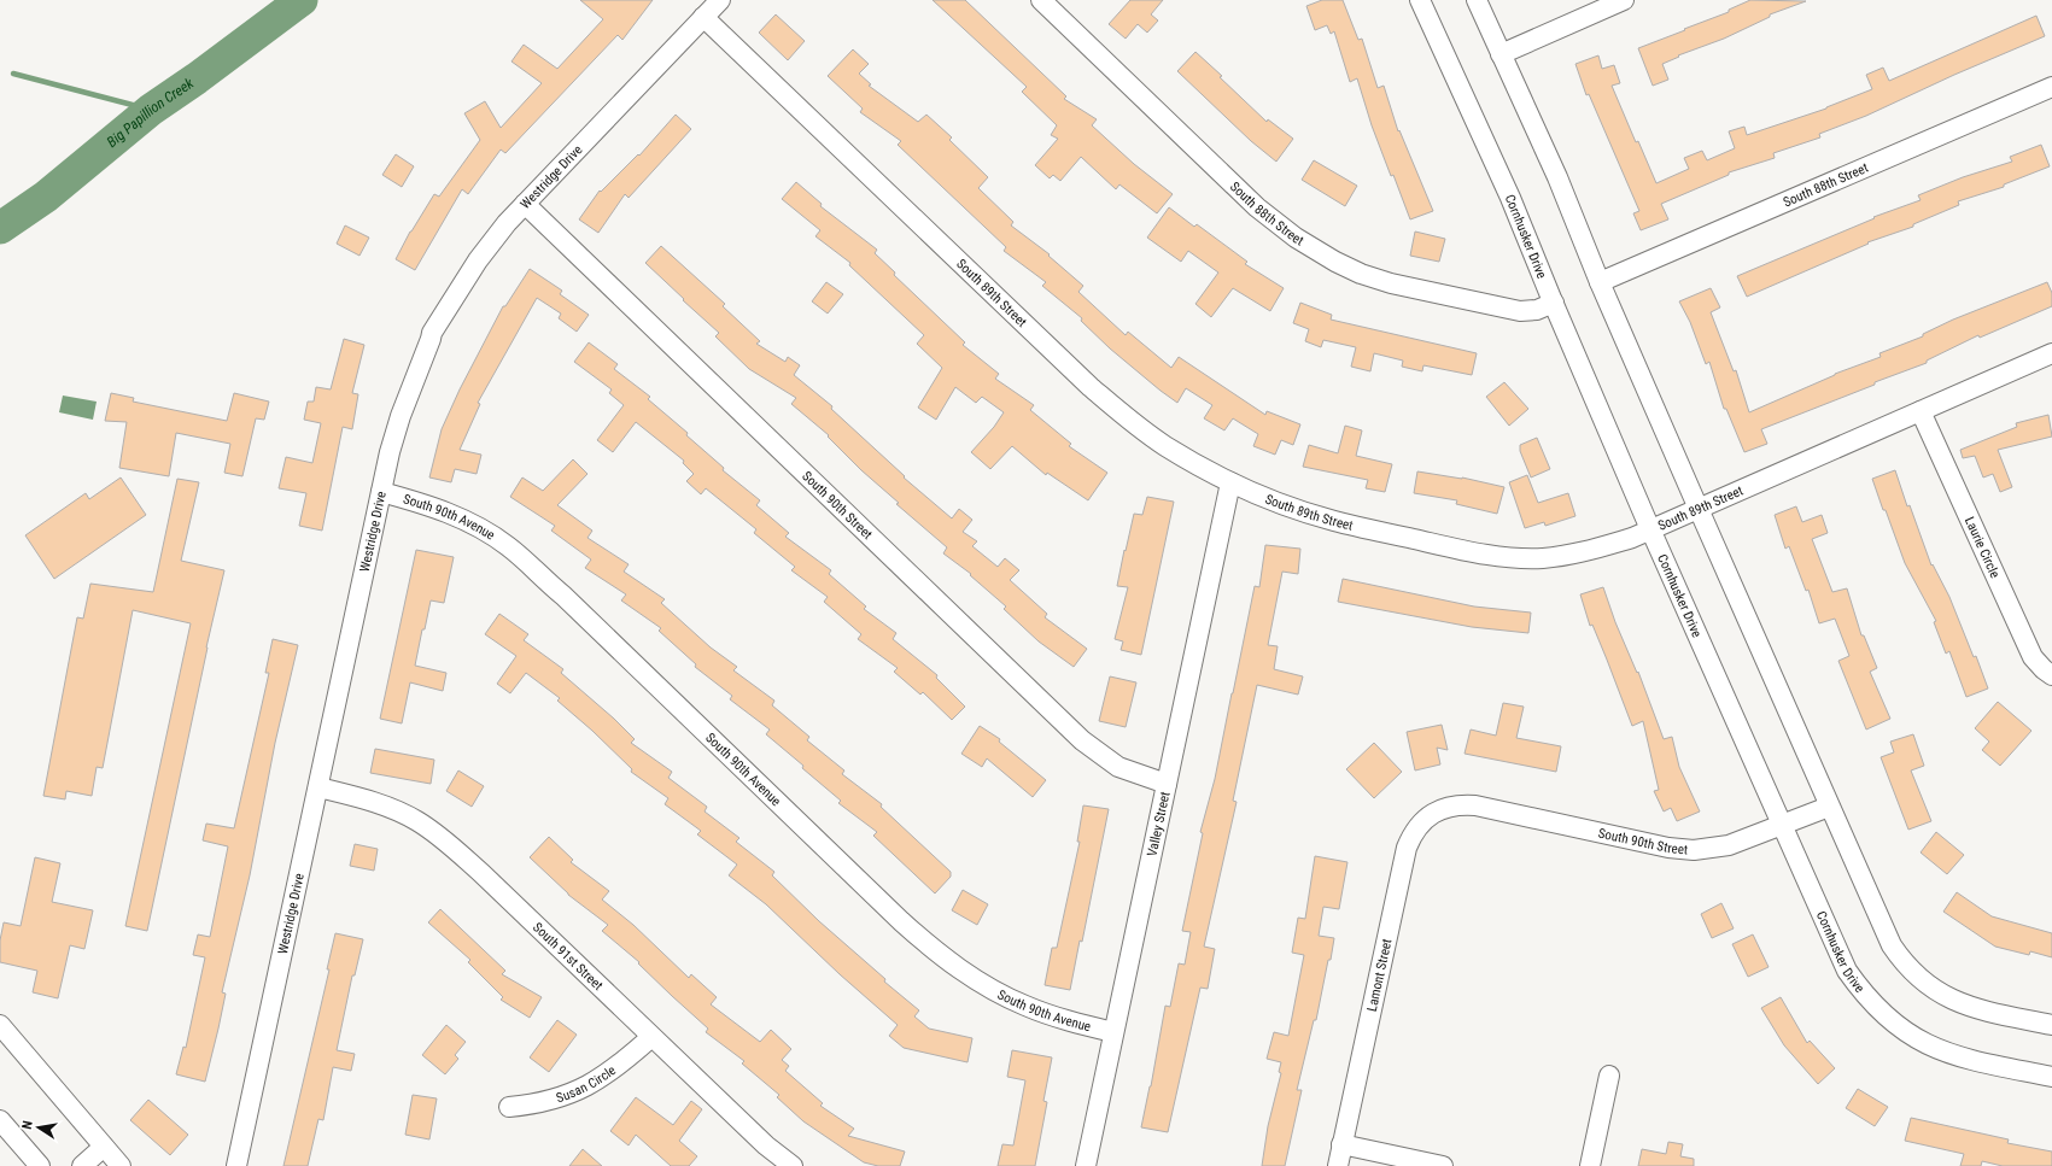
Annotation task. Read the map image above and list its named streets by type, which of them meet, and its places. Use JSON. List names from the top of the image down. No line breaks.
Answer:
{"streets":{"street":["Westridge Drive","South 88th Street","Cornhusker Drive","South 89th Street","South 90th Street","South 90th Avenue","Laurie Circle","Valley Street","South 91st Street","Lamont Street","Susan Circle"]},"crossings":[["Westridge Drive","South 89th Street"],["Westridge Drive","South 90th Street"],["Westridge Drive","South 90th Avenue"],["Westridge Drive","South 91st Street"],["South 88th Street","Cornhusker Drive"],["Cornhusker Drive","South 89th Street"],["Cornhusker Drive","South 90th Street"],["South 89th Street","Laurie Circle"],["South 89th Street","Valley Street"],["South 90th Street","Valley Street"],["South 90th Street","Lamont Street"],["South 90th Avenue","Valley Street"],["South 91st Street","Susan Circle"]],"water":["Big Papillion Creek"],"north":"left"}
